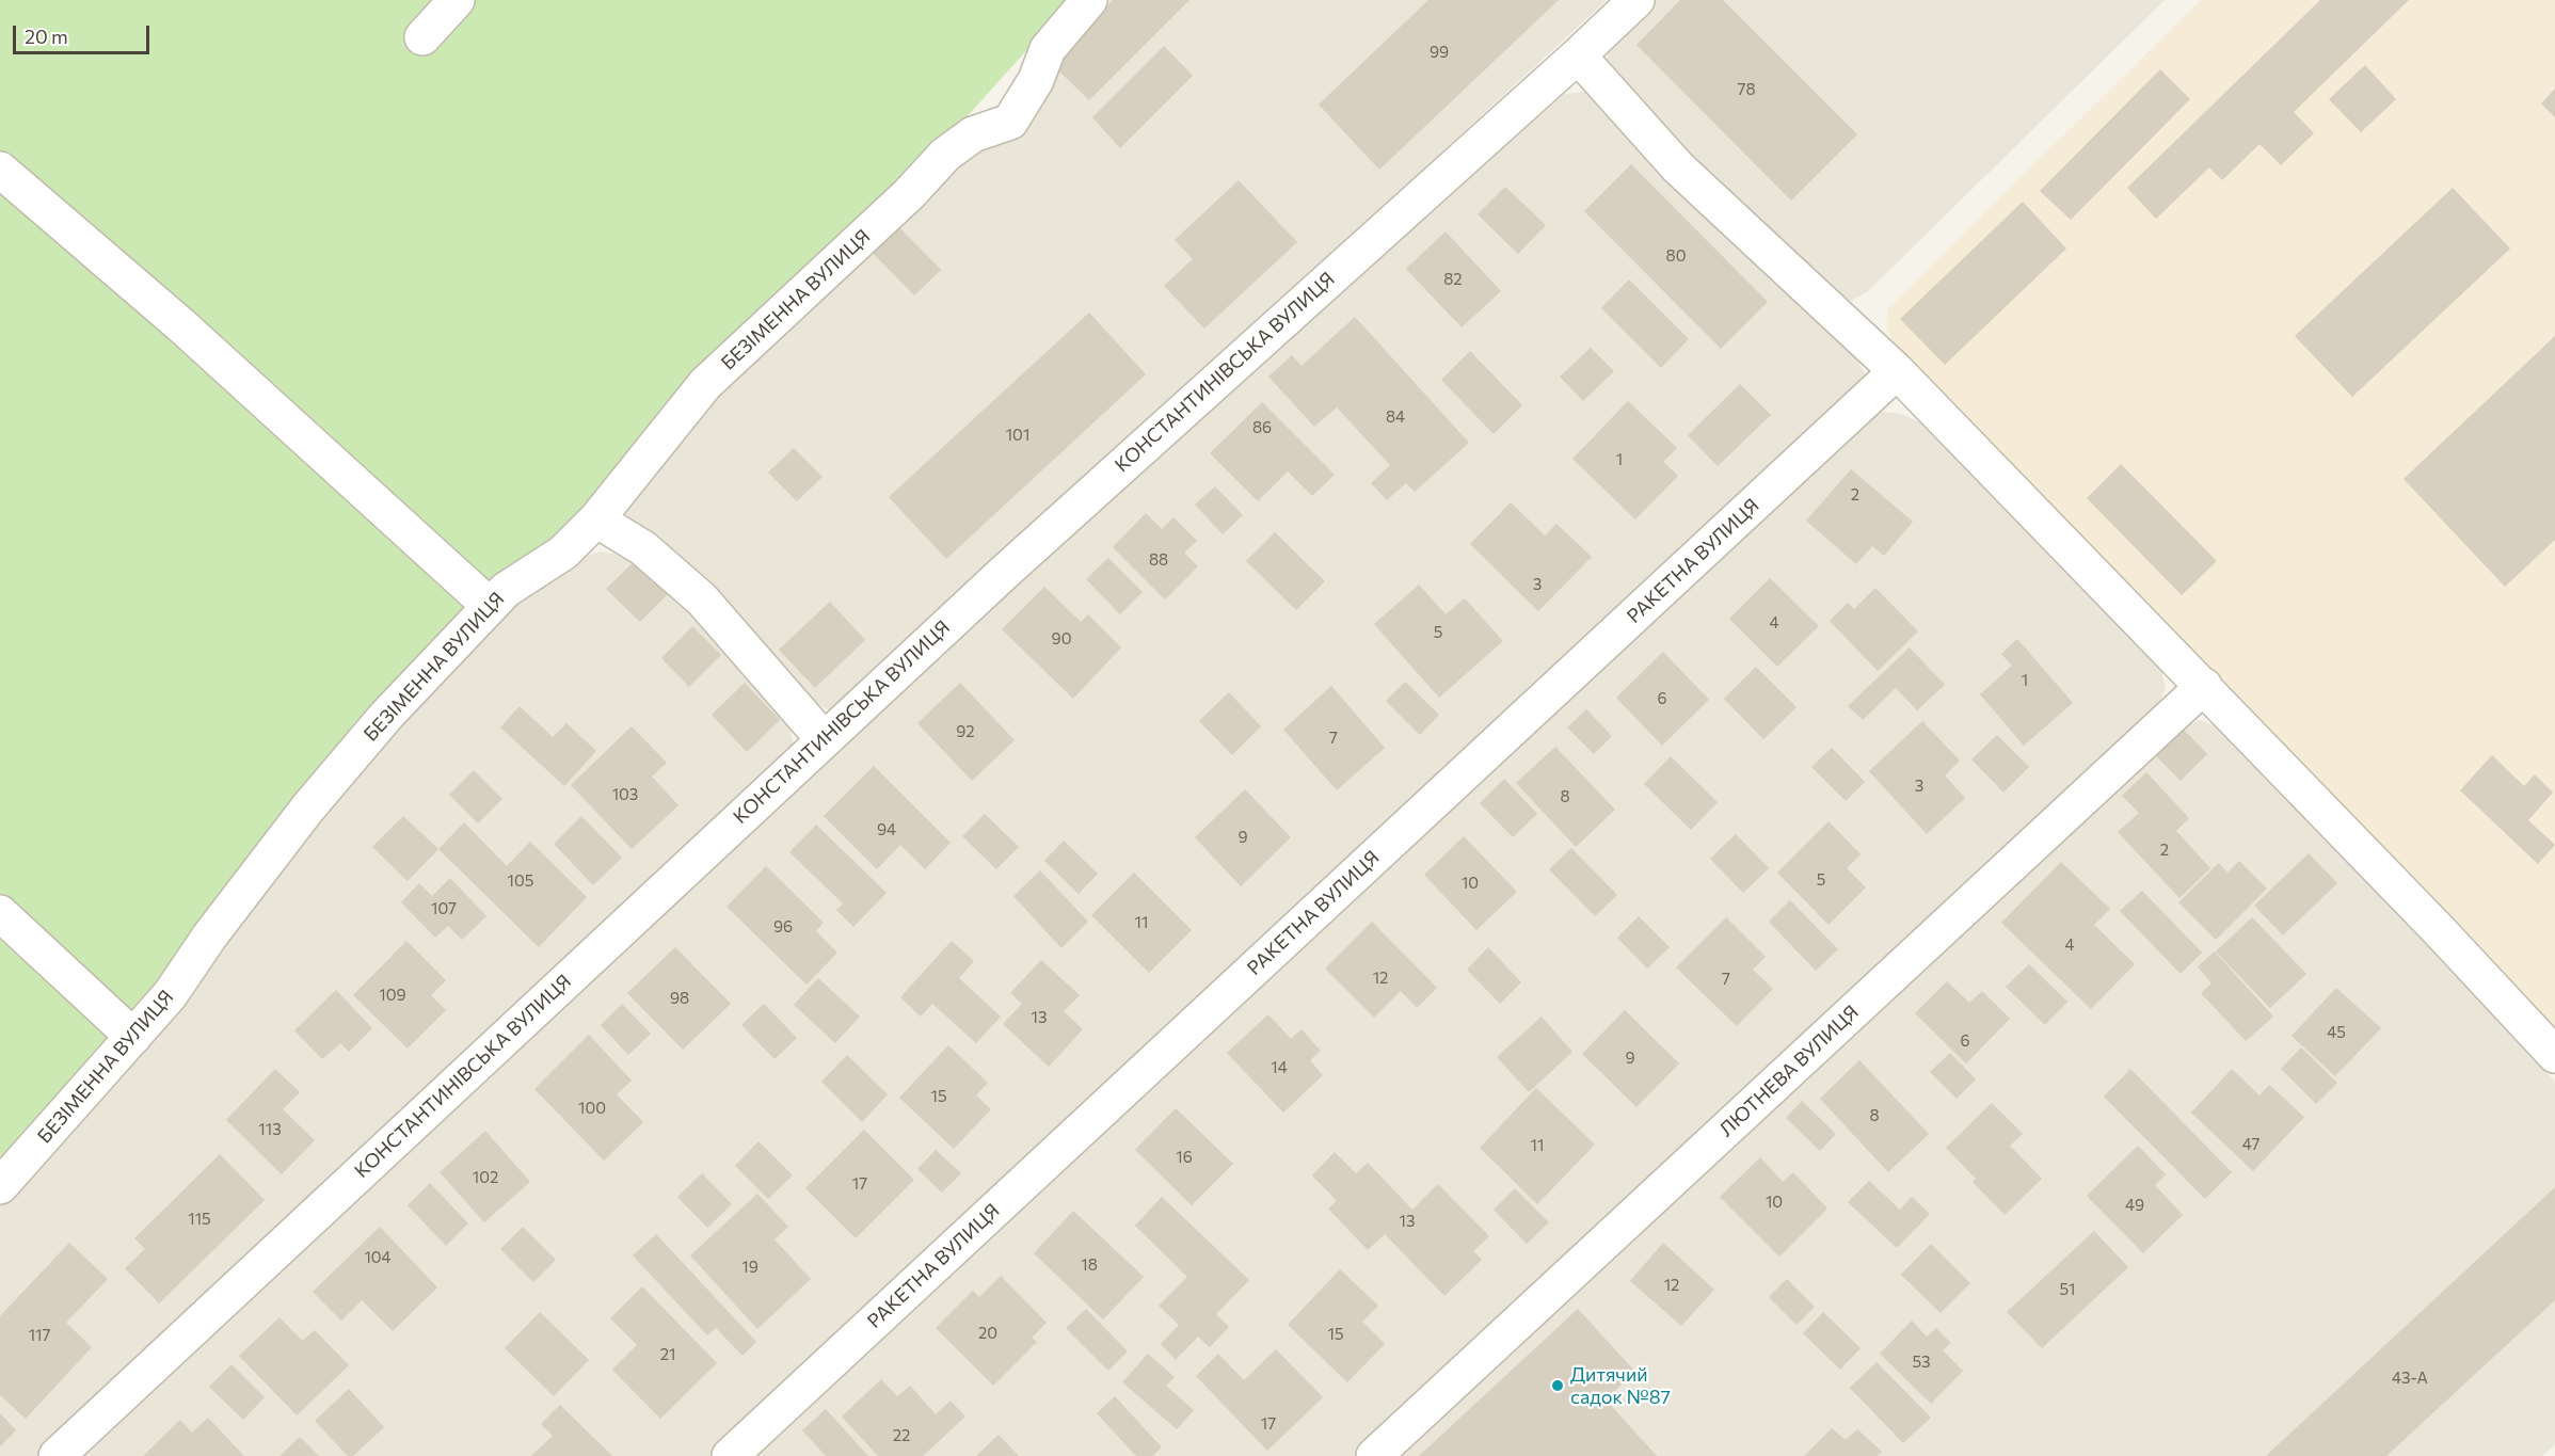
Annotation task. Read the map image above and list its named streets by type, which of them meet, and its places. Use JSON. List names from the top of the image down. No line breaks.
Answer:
{"streets":{"street":["БЕЗІМЕННА ВУЛИЦЯ","КОНСТАНТИНІВСЬКА ВУЛИЦЯ","РАКЕТНА ВУЛИЦЯ","ЛЮТНЕВА ВУЛИЦЯ"]},"places":["Дитячий садок №87"],"house_numbers":["99","78","80","82","84","86","101","1","2","88","3","4","5","90","1","6","92","7","3","103","8","94","9","2","5","105","10","107","11","96","4","12","7","109","98","13","45","6","9","14","15","100","8","113","47","11","16","102","17","10","49","115","13","104","18","19","12","51","20","15","117","21","53","43-А","17","22"],"scale_bar":"20 m"}
